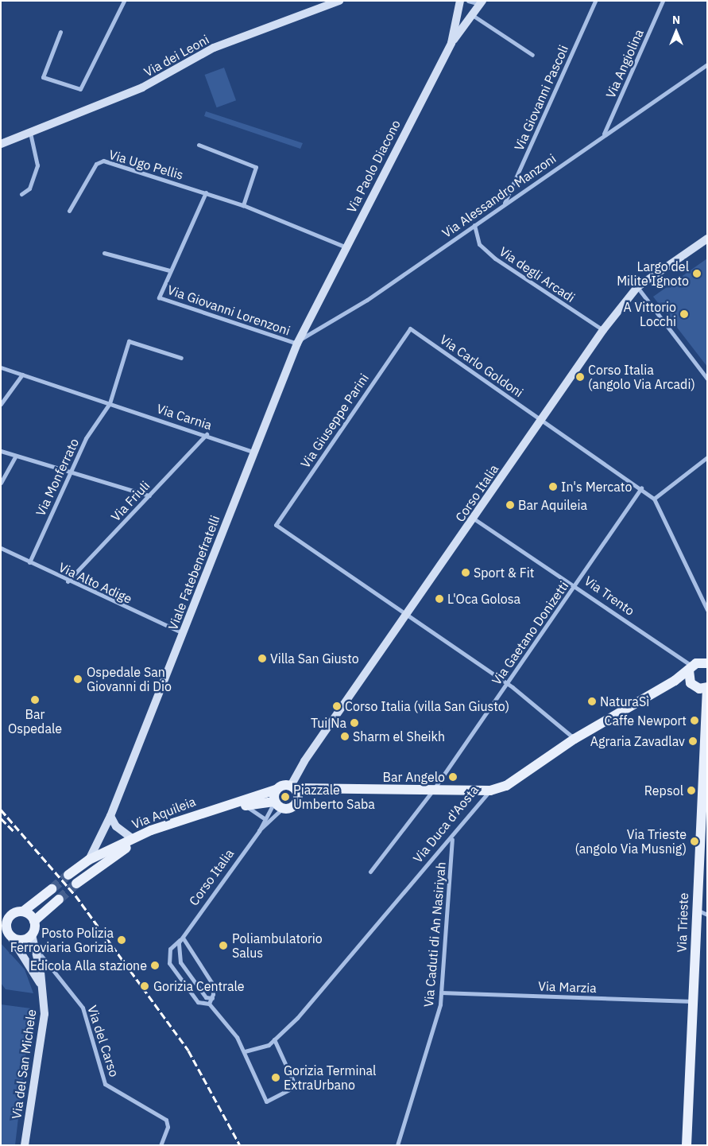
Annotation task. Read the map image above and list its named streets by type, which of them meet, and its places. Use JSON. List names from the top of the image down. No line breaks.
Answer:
{"streets":{"main road":["Via dei Leoni","Via Paolo Diacono","Corso Italia","Viale Fatebenefratelli","Via Aquileia","Via Duca d'Aosta","Via Trieste","Via del San Michele"],"street":["Via Angiolina","Via Giovanni Pascoli","Via Ugo Pellis","Via Alessandro Manzoni","Via degli Arcadi","Via Giovanni Lorenzoni","Via Carlo Goldoni","Via Carnia","Via Giuseppe Parini","Via Monferrato","Via Friuli","Via Alto Adige","Via Trento","Via Gaetano Donizetti","Via Caduti di An Nasiriyah","Via Marzia","Via del Carso"]},"crossings":[["Via Angiolina","Via Alessandro Manzoni"],["Via Giovanni Pascoli","Via Alessandro Manzoni"],["Via Ugo Pellis","Via Paolo Diacono"],["Via Ugo Pellis","Via Giovanni Lorenzoni"],["Via Paolo Diacono","Via Alessandro Manzoni"],["Via Paolo Diacono","Via Giovanni Lorenzoni"],["Via Paolo Diacono","Viale Fatebenefratelli"],["Via Alessandro Manzoni","Via degli Arcadi"],["Via Alessandro Manzoni","Via Giovanni Lorenzoni"],["Via Alessandro Manzoni","Viale Fatebenefratelli"],["Via degli Arcadi","Corso Italia"],["Via Giovanni Lorenzoni","Viale Fatebenefratelli"],["Via Carlo Goldoni","Via Giuseppe Parini"],["Via Carlo Goldoni","Corso Italia"],["Via Carlo Goldoni","Via Gaetano Donizetti"],["Via Carnia","Via Monferrato"],["Via Carnia","Via Friuli"],["Via Carnia","Viale Fatebenefratelli"],["Via Giuseppe Parini","Corso Italia"],["Via Monferrato","Via Alto Adige"],["Corso Italia","Via Trento"],["Via Friuli","Via Alto Adige"],["Viale Fatebenefratelli","Via Alto Adige"],["Viale Fatebenefratelli","Via Aquileia"],["Via Trento","Via Gaetano Donizetti"],["Via Trento","Via Duca d'Aosta"],["Via Duca d'Aosta","Via Caduti di An Nasiriyah"],["Via Trieste","Via Marzia"],["Via Caduti di An Nasiriyah","Via Marzia"],["Via del Carso","Via del San Michele"]],"places":["Largo del Milite Ignoto","A Vittorio Locchi","Corso Italia (angolo Via Arcadi)","In's Mercato","Bar Aquileia","Sport & Fit","L'Oca Golosa","Villa San Giusto","Ospedale San Giovanni di Dio","Bar Ospedale","NaturaSì","Corso Italia (villa San Giusto)","Caffe Newport","Tui Na","Sharm el Sheikh","Agraria Zavadlav","Bar Angelo","Repsol","Piazzale Umberto Saba","Via Trieste (angolo Via Musnig)","Posto Polizia Ferroviaria Gorizia","Poliambulatorio Salus","Edicola Alla stazione","Gorizia Centrale","Gorizia Terminal ExtraUrbano"],"north":"top"}
